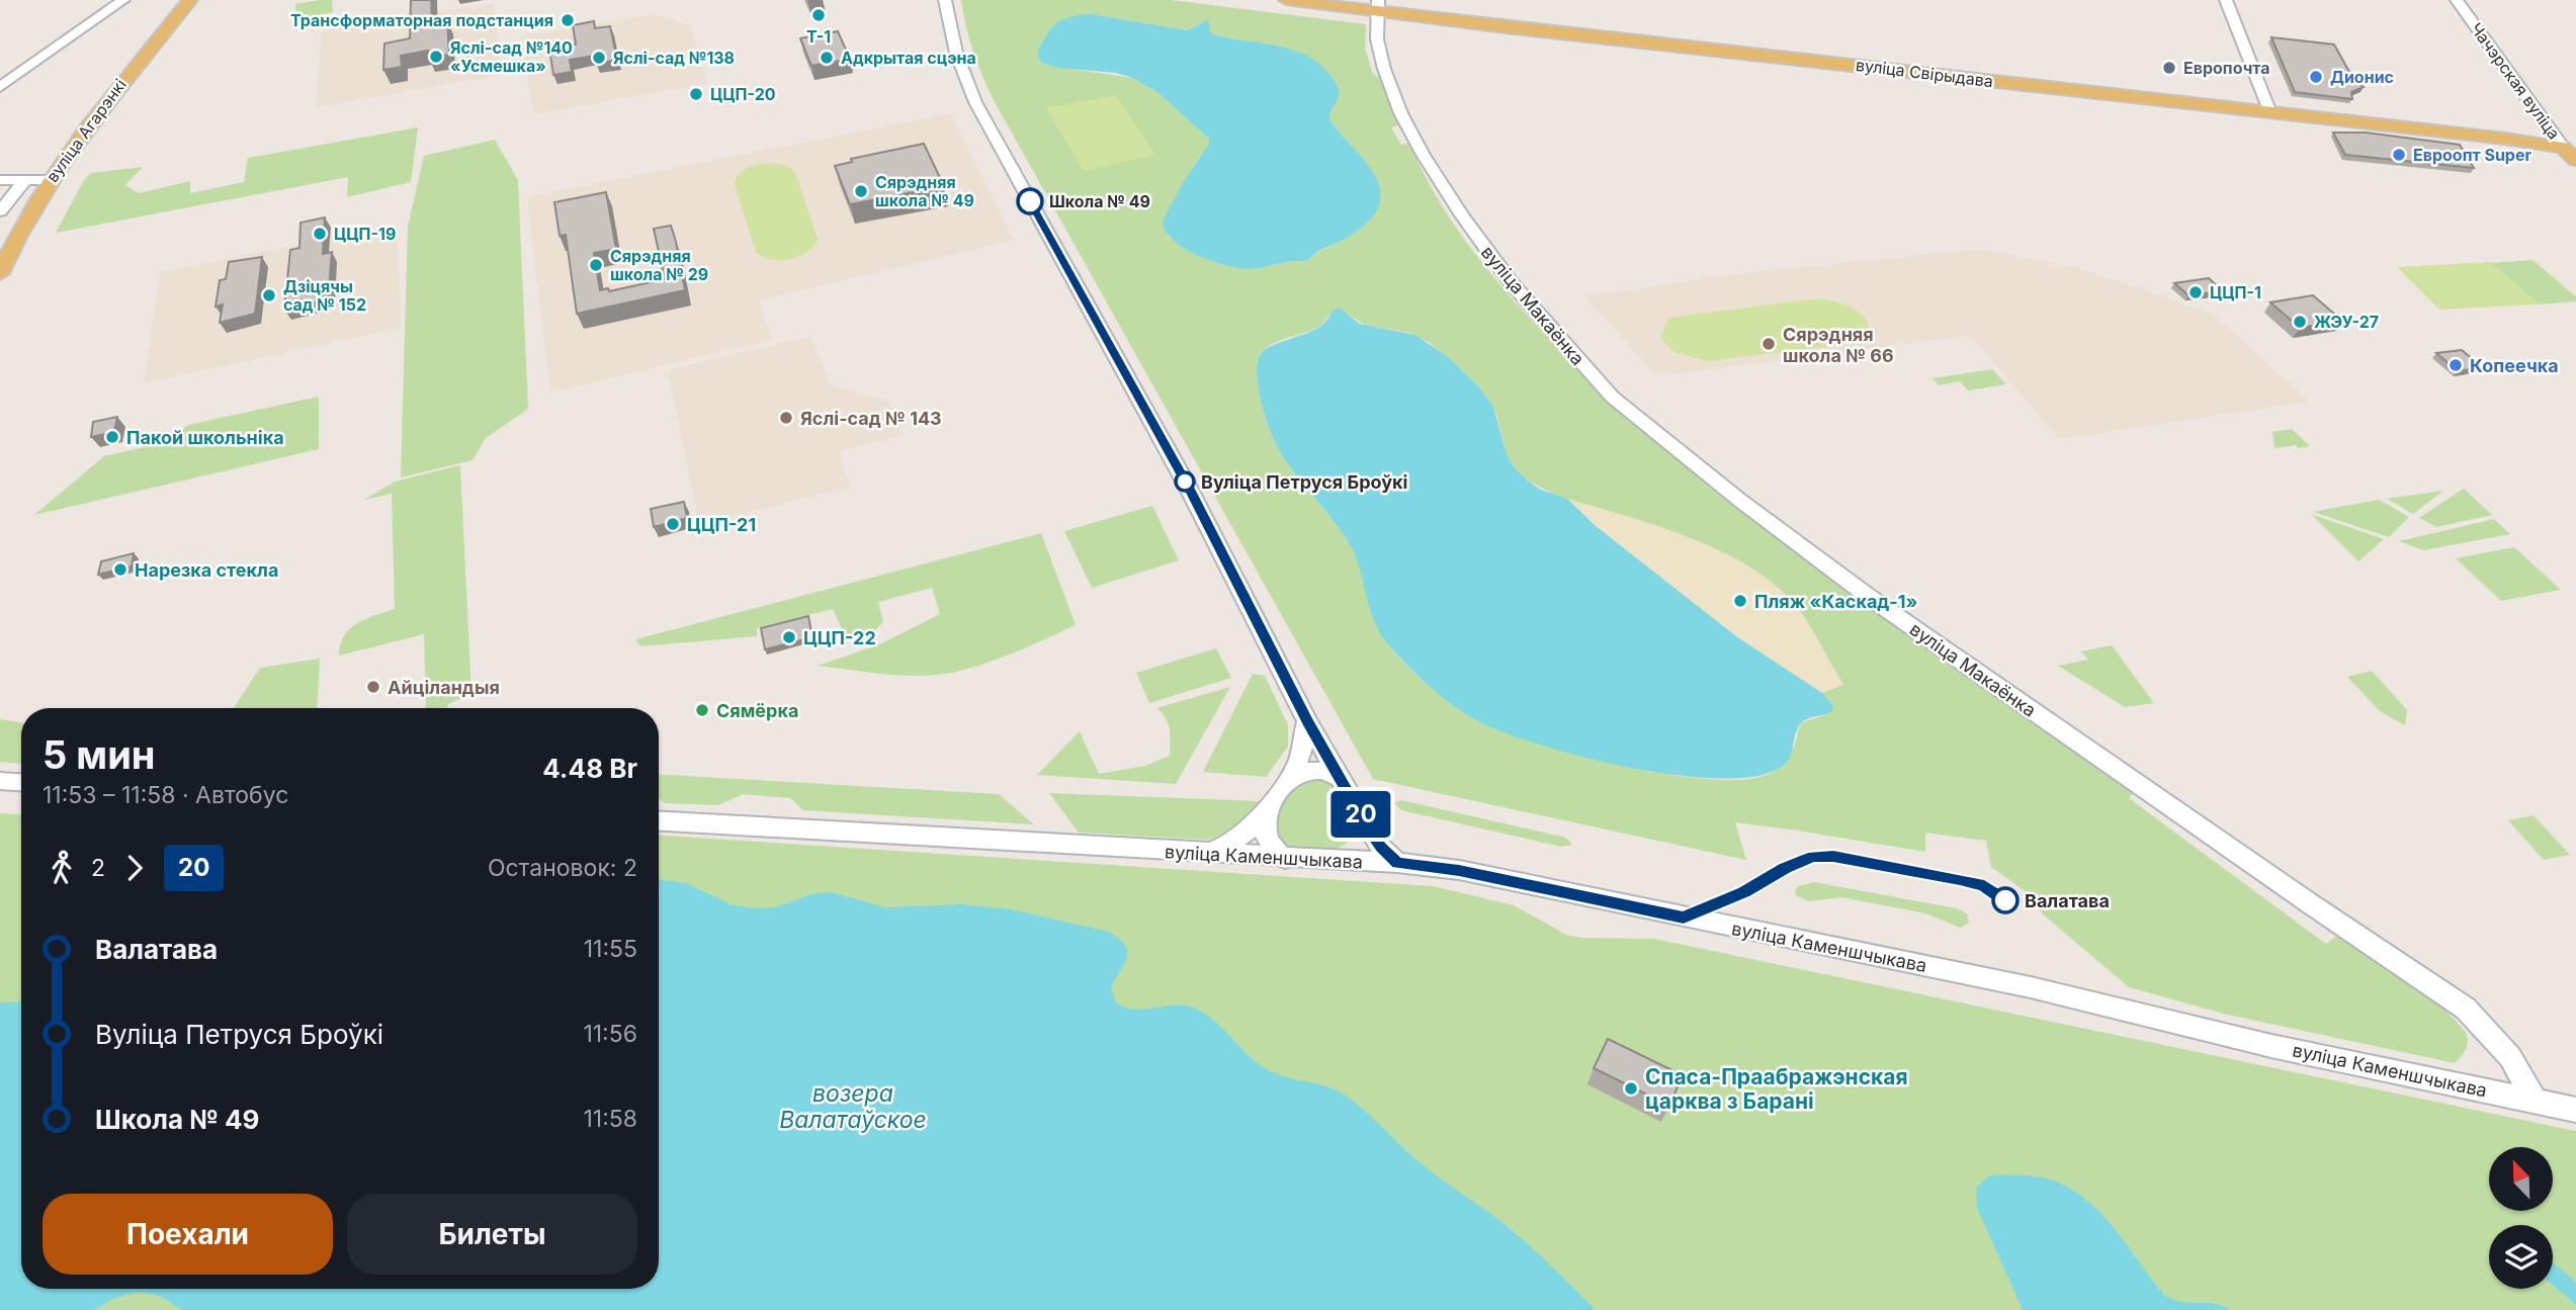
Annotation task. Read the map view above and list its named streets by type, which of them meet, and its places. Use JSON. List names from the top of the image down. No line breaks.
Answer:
{"streets":{"main road":["вуліца Свірыдава","Чачэрская вуліца","вуліца Агарэнкі"],"street":["вуліца Макаёнка","вуліца Каменшчыкава"]},"crossings":[["вуліца Свірыдава","Чачэрская вуліца"],["вуліца Свірыдава","вуліца Макаёнка"],["вуліца Макаёнка","вуліца Каменшчыкава"]],"water":["возера Валатаўское"],"places":["Т-1","Трансформаторная подстанция","Яслі-сад №140 «Усмешка»","Яслі-сад №138","Адкрытая сцэна","Европочта","Дионис","ЦЦП-20","Евроопт Super","Сярэдняя школа № 49","Школа № 49","ЦЦП-19","Сярэдняя школа № 29","ЦЦП-1","Дзіцячы сад № 152","ЖЭУ-27","Сярэдняя школа № 66","Копеечка","Яслі-сад № 143","Пакой школьніка","Вуліца Петруся Броўкі","ЦЦП-21","Нарезка стекла","Пляж «Каскад-1»","ЦЦП-22","Айціландыя","Сямёрка","Валатава","Спаса-Праабражэнская царква з Барані"],"lines":["bus line 20"],"north":"top left","page":{"on_map":"20","heading":["5 мин","11:53 – 11:58 · Автобус","4.48 Br"],"legs":["2","20","Остановок: 2"],"list":[{"name":"Валатава","value":"11:55"},{"name":"Вуліца Петруся Броўкі","value":"11:56"},{"name":"Школа № 49","value":"11:58"}],"buttons":["Поехали","Билеты"]}}
